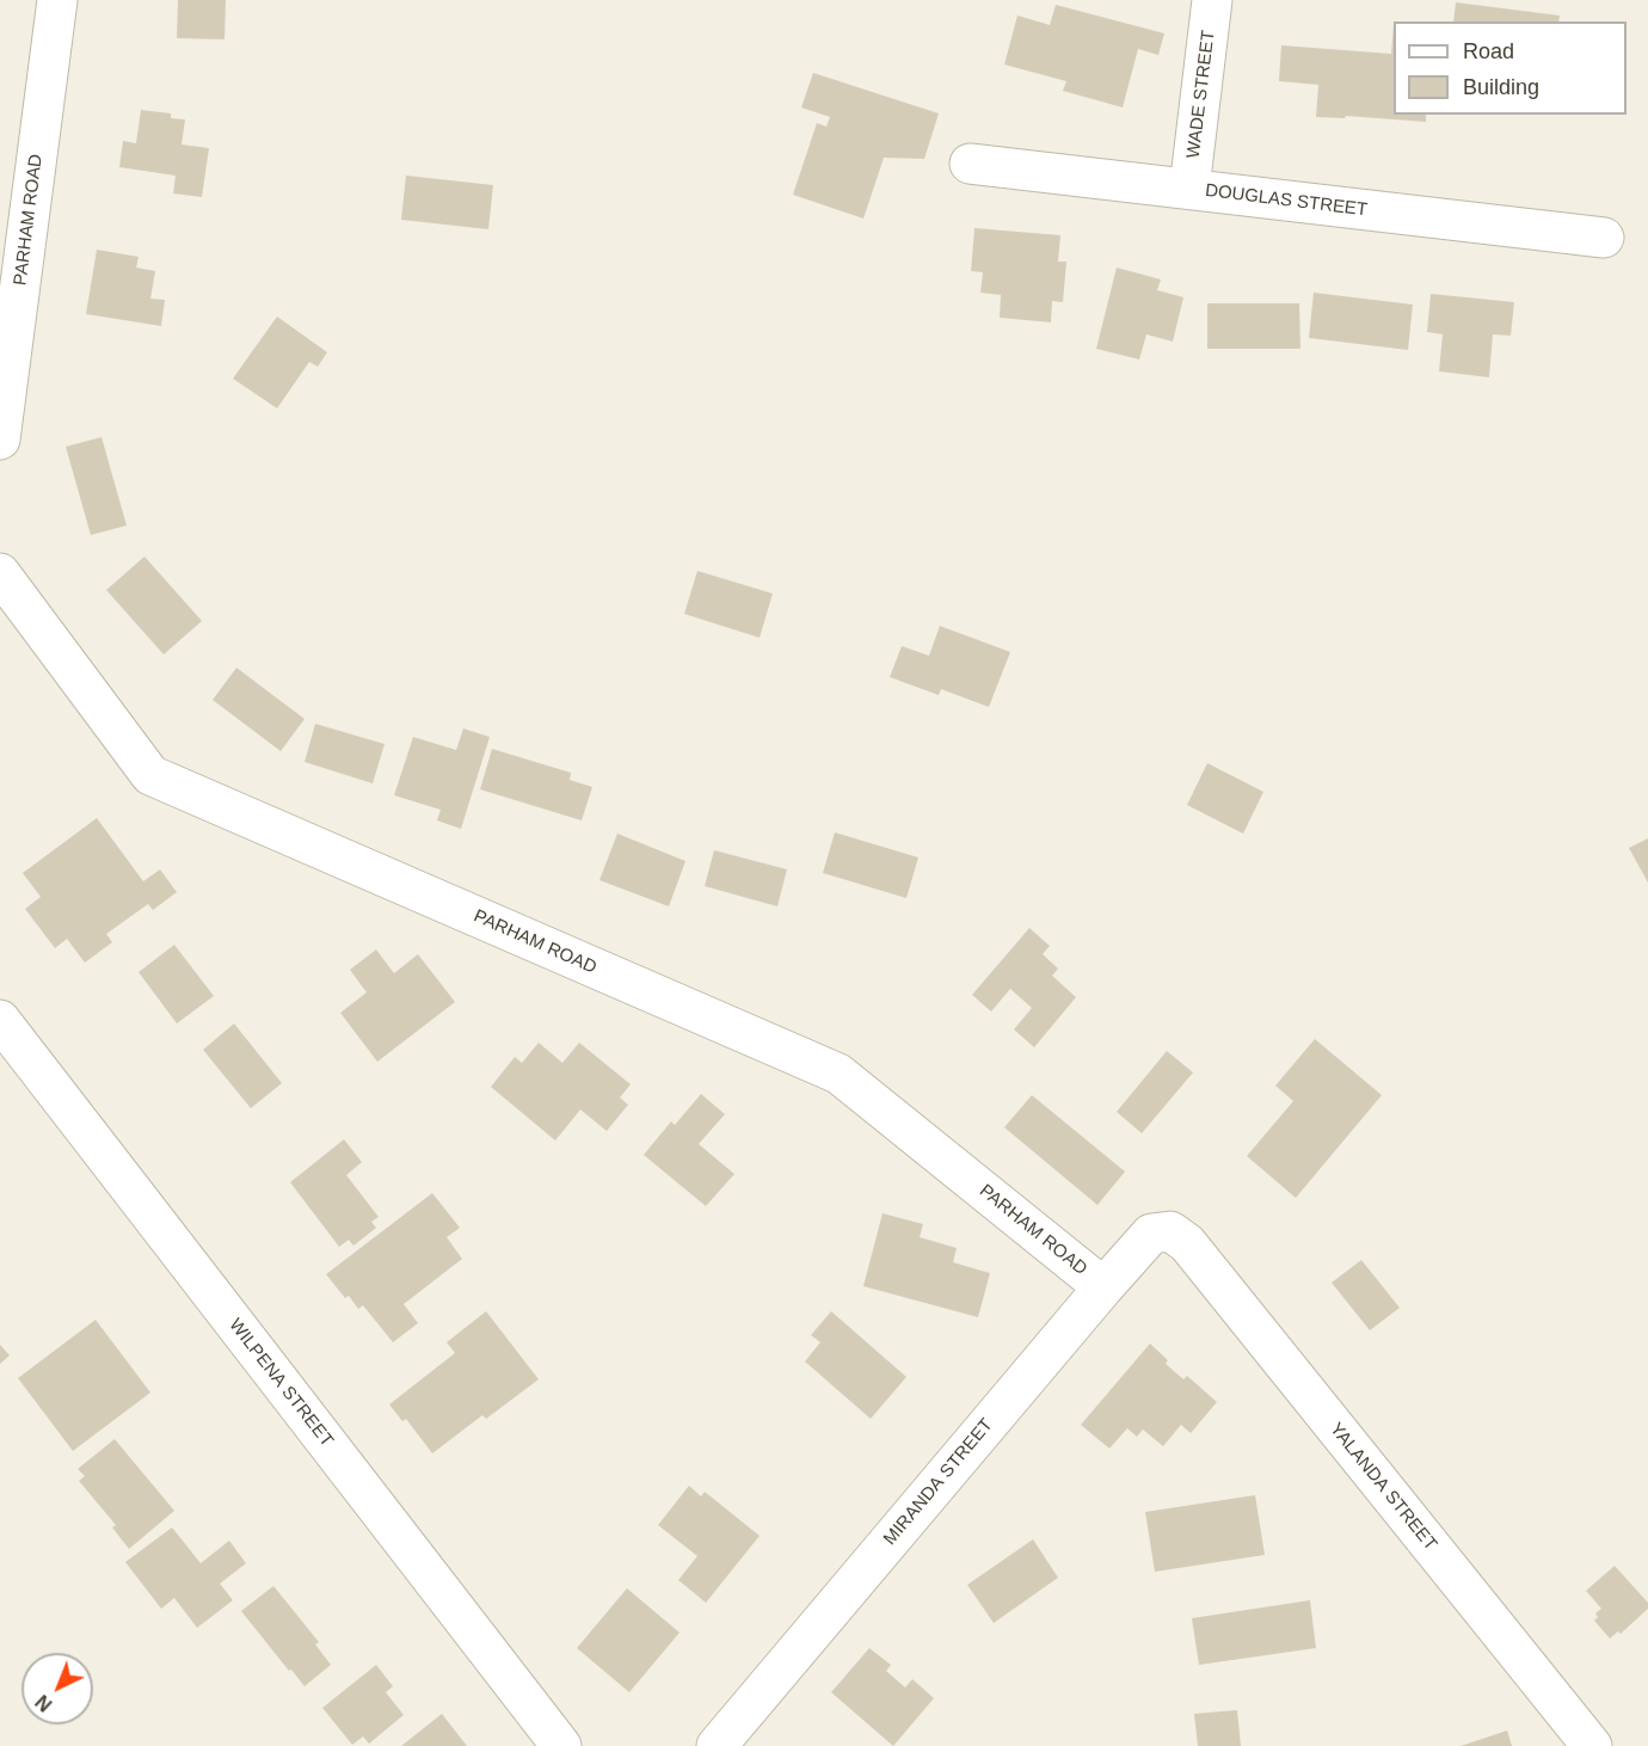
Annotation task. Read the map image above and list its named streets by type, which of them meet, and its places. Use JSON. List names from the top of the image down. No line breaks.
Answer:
{"streets":{"street":["WADE STREET","DOUGLAS STREET","PARHAM ROAD","WILPENA STREET","MIRANDA STREET","YALANDA STREET"]},"crossings":[["WADE STREET","DOUGLAS STREET"],["PARHAM ROAD","MIRANDA STREET"],["MIRANDA STREET","YALANDA STREET"]],"legend":["Road","Building"],"north":"bottom left"}
